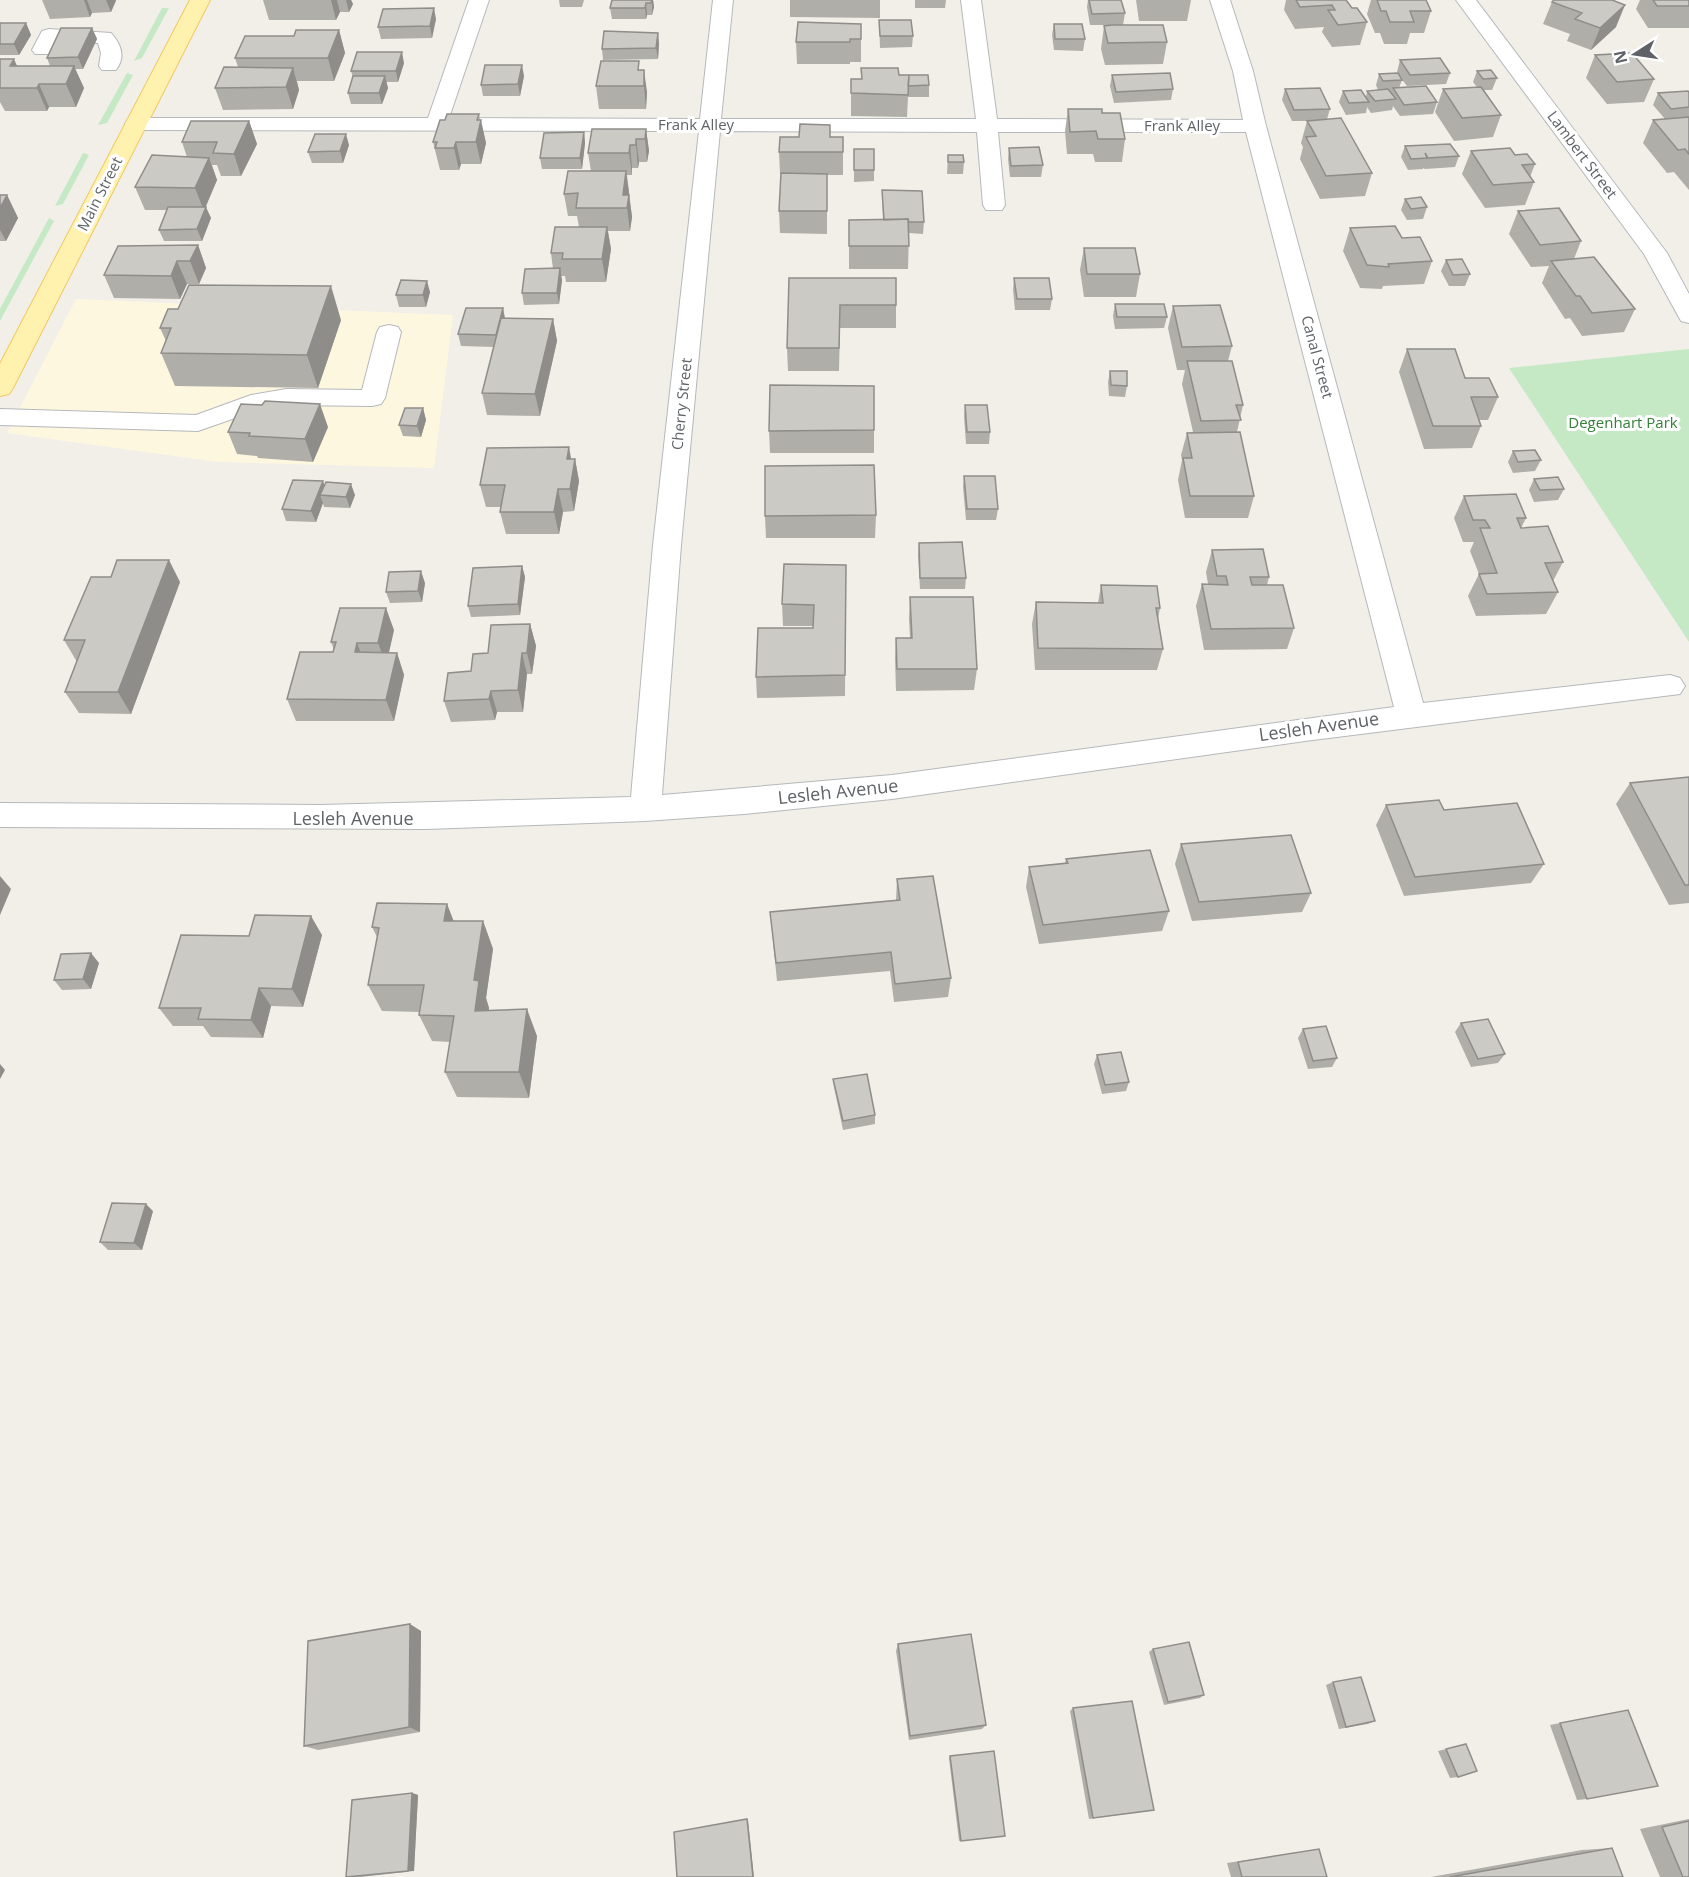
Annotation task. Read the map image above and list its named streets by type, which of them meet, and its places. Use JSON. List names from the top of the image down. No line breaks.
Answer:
{"streets":{"main road":["Main Street"],"street":["Frank Alley","Lambert Street","Canal Street","Cherry Street","Lesleh Avenue"]},"crossings":[["Frank Alley","Main Street"],["Frank Alley","Canal Street"],["Frank Alley","Cherry Street"],["Canal Street","Lesleh Avenue"],["Cherry Street","Lesleh Avenue"]],"parks":["Degenhart Park"],"north":"left"}
